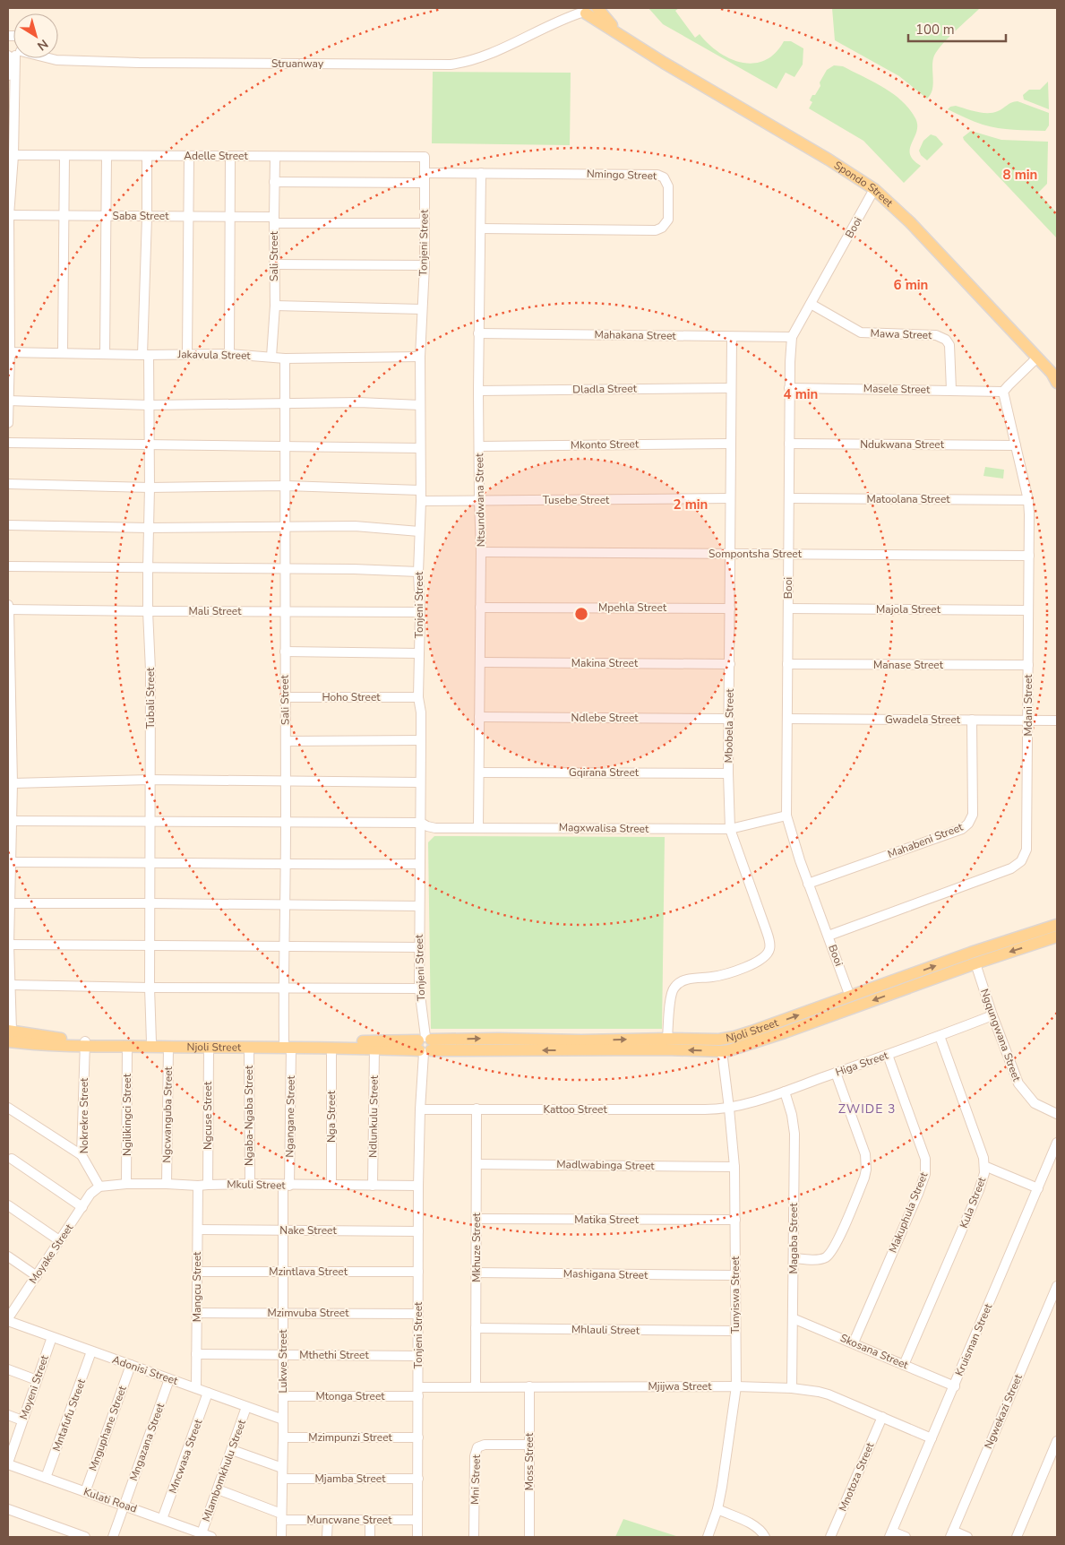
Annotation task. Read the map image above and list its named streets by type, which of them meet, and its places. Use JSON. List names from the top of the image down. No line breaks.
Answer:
{"streets":{"main road":["Spondo Street","Njoli Street"],"street":["Struanway","Adelle Street","Nmingo Street","Saba Street","Booi","Tonjeni Street","Sali Street","Mawa Street","Mahakana Street","Jakavula Street","Dladla Street","Masele Street","Mkonto Street","Ndukwana Street","Matoolana Street","Ntsundwana Street","Tusebe Street","Sompontsha Street","Mpehla Street","Majola Street","Mali Street","Makina Street","Manase Street","Hoho Street","Tubali Street","Mdani Street","Ndlebe Street","Gwadela Street","Mbobela Street","Gqirana Street","Magxwalisa Street","Mahabeni Street","Ngqungwana Street","Higa Street","Kattoo Street","Ngilikingci Street","Ngcwanguba Street","Nokrekre Street","Ngcuse Street","Ngaba-Ngaba Street","Ngangane Street","Nga Street","Ndlunkulu Street","Madlwabinga Street","Mkuli Street","Kula Street","Makuphula Street","Matika Street","Nake Street","Magaba Street","Mkhuze Street","Moyake Street","Mzintlava Street","Mashigana Street","Mangcu Street","Tunyiswa Street","Mzimvuba Street","Mhlauli Street","Kruisman Street","Skosana Street","Mthethi Street","Lukwe Street","Adonisi Street","Mjijwa Street","Moyeni Street","Mtonga Street","Ngwekazi Street","Mntafufu Street","Mnguphane Street","Mzimpunzi Street","Mngazana Street","Mncwasa Street","Moss Street","Mlambomkhulu Street","Mnotoza Street","Mjamba Street","Mni Street","Kulati Road","Muncwane Street"]},"crossings":[["Struanway","Spondo Street"],["Adelle Street","Tonjeni Street"],["Adelle Street","Sali Street"],["Adelle Street","Tubali Street"],["Nmingo Street","Tonjeni Street"],["Nmingo Street","Ntsundwana Street"],["Spondo Street","Booi"],["Saba Street","Tonjeni Street"],["Saba Street","Sali Street"],["Saba Street","Tubali Street"],["Booi","Mawa Street"],["Booi","Mahakana Street"],["Booi","Masele Street"],["Booi","Ndukwana Street"],["Booi","Matoolana Street"],["Booi","Sompontsha Street"],["Booi","Majola Street"],["Booi","Manase Street"],["Booi","Mdani Street"],["Booi","Gwadela Street"],["Booi","Magxwalisa Street"],["Booi","Mahabeni Street"],["Booi","Njoli Street"],["Tonjeni Street","Jakavula Street"],["Tonjeni Street","Tusebe Street"],["Tonjeni Street","Mali Street"],["Tonjeni Street","Hoho Street"],["Tonjeni Street","Magxwalisa Street"],["Tonjeni Street","Njoli Street"],["Tonjeni Street","Kattoo Street"],["Tonjeni Street","Mkuli Street"],["Tonjeni Street","Nake Street"],["Tonjeni Street","Mzintlava Street"],["Tonjeni Street","Mzimvuba Street"],["Tonjeni Street","Mthethi Street"],["Tonjeni Street","Mjijwa Street"],["Tonjeni Street","Mtonga Street"],["Tonjeni Street","Mzimpunzi Street"],["Tonjeni Street","Mjamba Street"],["Tonjeni Street","Muncwane Street"],["Sali Street","Jakavula Street"],["Sali Street","Mali Street"],["Sali Street","Hoho Street"],["Sali Street","Magxwalisa Street"],["Sali Street","Njoli Street"],["Sali Street","Ngangane Street"],["Mawa Street","Masele Street"],["Mahakana Street","Ntsundwana Street"],["Mahakana Street","Mbobela Street"],["Jakavula Street","Tubali Street"],["Dladla Street","Ntsundwana Street"],["Dladla Street","Mbobela Street"],["Masele Street","Mdani Street"],["Mkonto Street","Ntsundwana Street"],["Mkonto Street","Mbobela Street"],["Ndukwana Street","Mdani Street"],["Matoolana Street","Mdani Street"],["Ntsundwana Street","Tusebe Street"],["Ntsundwana Street","Sompontsha Street"],["Ntsundwana Street","Mpehla Street"],["Ntsundwana Street","Makina Street"],["Ntsundwana Street","Ndlebe Street"],["Ntsundwana Street","Gqirana Street"],["Ntsundwana Street","Magxwalisa Street"],["Tusebe Street","Mbobela Street"],["Sompontsha Street","Mdani Street"],["Sompontsha Street","Mbobela Street"],["Mpehla Street","Mbobela Street"],["Majola Street","Mdani Street"],["Mali Street","Tubali Street"],["Makina Street","Mbobela Street"],["Manase Street","Mdani Street"],["Tubali Street","Magxwalisa Street"],["Tubali Street","Njoli Street"],["Mdani Street","Gwadela Street"],["Ndlebe Street","Mbobela Street"],["Gwadela Street","Mahabeni Street"],["Mbobela Street","Gqirana Street"],["Mbobela Street","Magxwalisa Street"],["Mbobela Street","Njoli Street"],["Njoli Street","Ngqungwana Street"],["Njoli Street","Ngilikingci Street"],["Njoli Street","Ngcwanguba Street"],["Njoli Street","Nokrekre Street"],["Njoli Street","Ngcuse Street"],["Njoli Street","Ngaba-Ngaba Street"],["Njoli Street","Ngangane Street"],["Njoli Street","Nga Street"],["Njoli Street","Ndlunkulu Street"],["Njoli Street","Tunyiswa Street"],["Ngqungwana Street","Higa Street"],["Higa Street","Kattoo Street"],["Higa Street","Kula Street"],["Higa Street","Makuphula Street"],["Higa Street","Magaba Street"],["Higa Street","Tunyiswa Street"],["Kattoo Street","Mkhuze Street"],["Kattoo Street","Tunyiswa Street"],["Ngilikingci Street","Mkuli Street"],["Ngcwanguba Street","Mkuli Street"],["Nokrekre Street","Mkuli Street"],["Nokrekre Street","Moyake Street"],["Ngcuse Street","Mkuli Street"],["Ngaba-Ngaba Street","Mkuli Street"],["Ngangane Street","Mkuli Street"],["Ngangane Street","Lukwe Street"],["Nga Street","Mkuli Street"],["Ndlunkulu Street","Mkuli Street"],["Madlwabinga Street","Mkhuze Street"],["Madlwabinga Street","Tunyiswa Street"],["Mkuli Street","Moyake Street"],["Mkuli Street","Mangcu Street"],["Mkuli Street","Lukwe Street"],["Kula Street","Skosana Street"],["Makuphula Street","Skosana Street"],["Matika Street","Mkhuze Street"],["Matika Street","Tunyiswa Street"],["Nake Street","Mangcu Street"],["Nake Street","Lukwe Street"],["Magaba Street","Skosana Street"],["Magaba Street","Mjijwa Street"],["Mkhuze Street","Mashigana Street"],["Mkhuze Street","Mhlauli Street"],["Mkhuze Street","Mjijwa Street"],["Moyake Street","Adonisi Street"],["Mzintlava Street","Mangcu Street"],["Mzintlava Street","Lukwe Street"],["Mashigana Street","Tunyiswa Street"],["Mangcu Street","Mzimvuba Street"],["Mangcu Street","Mthethi Street"],["Mangcu Street","Adonisi Street"],["Tunyiswa Street","Mhlauli Street"],["Tunyiswa Street","Mjijwa Street"],["Mzimvuba Street","Lukwe Street"],["Kruisman Street","Skosana Street"],["Kruisman Street","Mjijwa Street"],["Mthethi Street","Lukwe Street"],["Lukwe Street","Adonisi Street"],["Lukwe Street","Mtonga Street"],["Lukwe Street","Mzimpunzi Street"],["Lukwe Street","Mjamba Street"],["Lukwe Street","Muncwane Street"],["Adonisi Street","Moyeni Street"],["Adonisi Street","Mntafufu Street"],["Adonisi Street","Mnguphane Street"],["Adonisi Street","Mngazana Street"],["Adonisi Street","Mncwasa Street"],["Adonisi Street","Mlambomkhulu Street"],["Mjijwa Street","Mtonga Street"],["Mjijwa Street","Moss Street"],["Mjijwa Street","Mnotoza Street"],["Moyeni Street","Kulati Road"],["Mntafufu Street","Kulati Road"],["Mnguphane Street","Kulati Road"],["Mngazana Street","Kulati Road"],["Mncwasa Street","Kulati Road"],["Moss Street","Mni Street"],["Mlambomkhulu Street","Kulati Road"]],"districts":["ZWIDE 3"],"scale_bar":"100 m","north":"bottom right","rings":["8 min","6 min","4 min","2 min"]}
